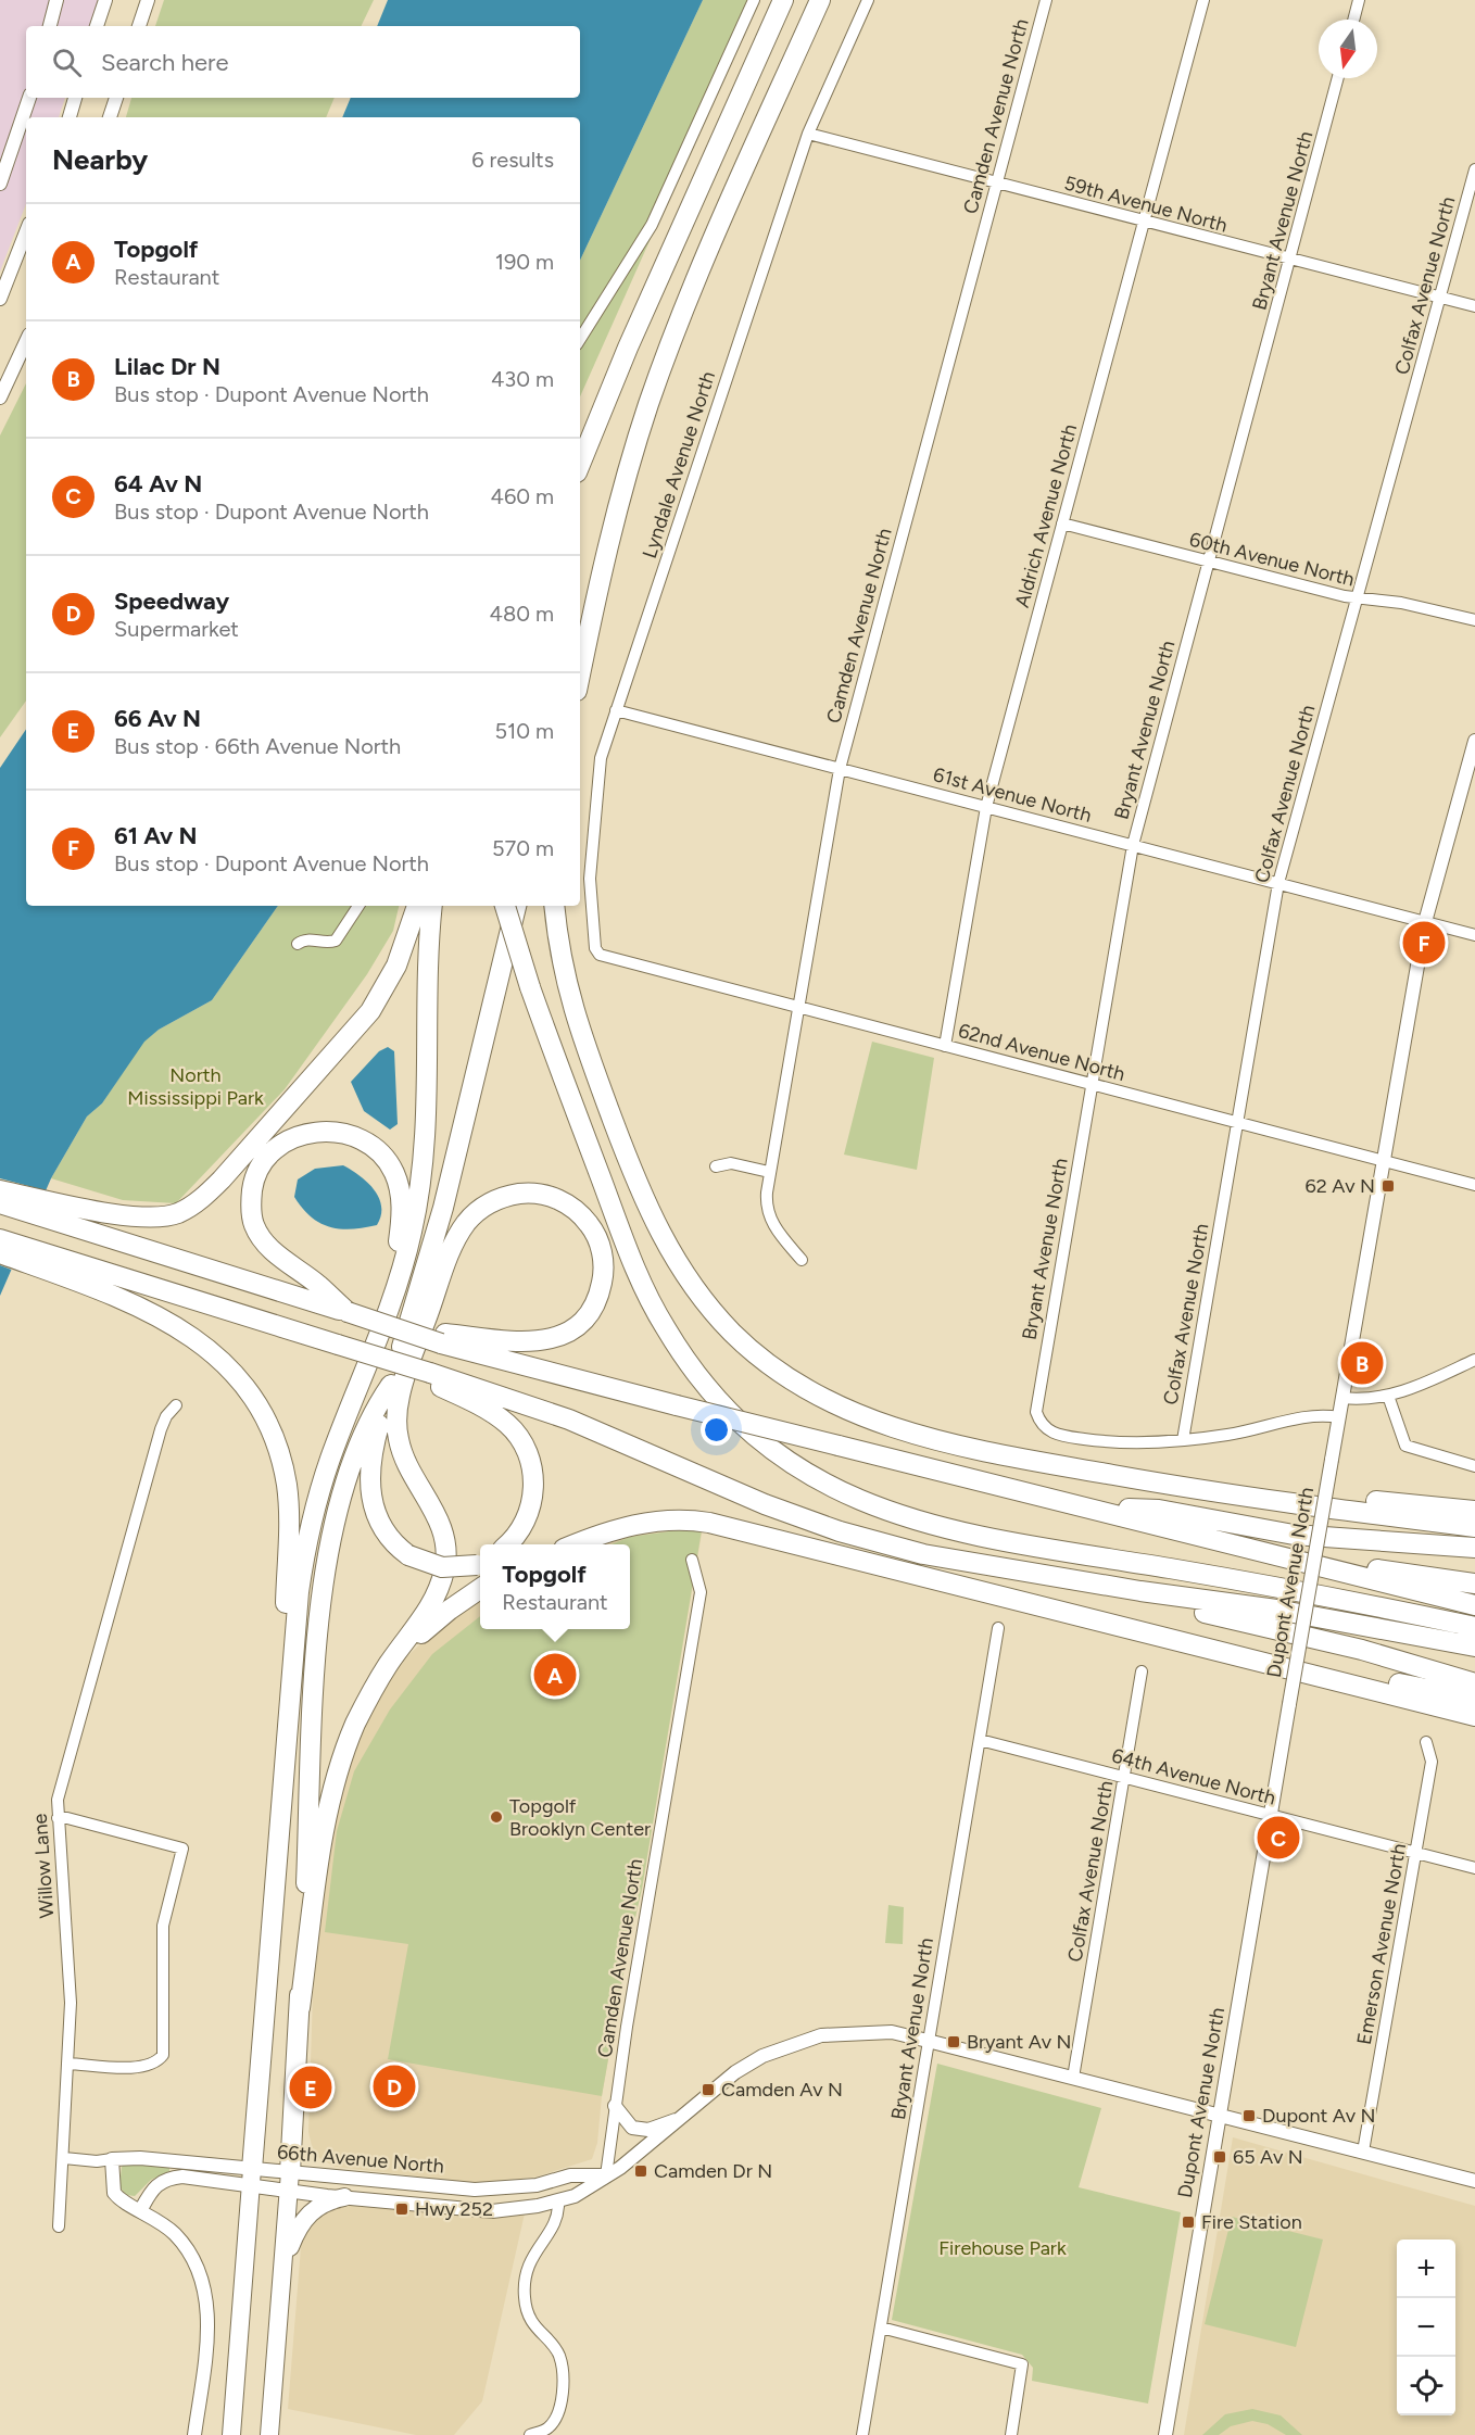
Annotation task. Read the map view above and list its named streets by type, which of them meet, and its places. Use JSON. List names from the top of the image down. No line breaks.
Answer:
{"streets":{"street":["Camden Avenue North","59th Avenue North","Bryant Avenue North","Colfax Avenue North","Lyndale Avenue North","Aldrich Avenue North","60th Avenue North","61st Avenue North","62nd Avenue North","Dupont Avenue North","64th Avenue North","Willow Lane","Emerson Avenue North","66th Avenue North"]},"crossings":[["Camden Avenue North","59th Avenue North"],["Camden Avenue North","61st Avenue North"],["Camden Avenue North","62nd Avenue North"],["Camden Avenue North","66th Avenue North"],["59th Avenue North","Bryant Avenue North"],["59th Avenue North","Colfax Avenue North"],["59th Avenue North","Lyndale Avenue North"],["59th Avenue North","Aldrich Avenue North"],["Bryant Avenue North","Colfax Avenue North"],["Bryant Avenue North","60th Avenue North"],["Bryant Avenue North","61st Avenue North"],["Bryant Avenue North","62nd Avenue North"],["Bryant Avenue North","64th Avenue North"],["Bryant Avenue North","66th Avenue North"],["Colfax Avenue North","60th Avenue North"],["Colfax Avenue North","61st Avenue North"],["Colfax Avenue North","62nd Avenue North"],["Colfax Avenue North","64th Avenue North"],["Colfax Avenue North","66th Avenue North"],["Lyndale Avenue North","61st Avenue North"],["Lyndale Avenue North","62nd Avenue North"],["Aldrich Avenue North","60th Avenue North"],["Aldrich Avenue North","61st Avenue North"],["Aldrich Avenue North","62nd Avenue North"],["61st Avenue North","Dupont Avenue North"],["62nd Avenue North","Dupont Avenue North"],["Dupont Avenue North","64th Avenue North"],["Dupont Avenue North","66th Avenue North"],["64th Avenue North","Emerson Avenue North"],["Willow Lane","66th Avenue North"],["Emerson Avenue North","66th Avenue North"]],"parks":["North Mississippi Park","Firehouse Park"],"places":{"transit":["62 Av N","Bryant Av N","Camden Av N","Dupont Av N","65 Av N","Camden Dr N","Hwy 252","Fire Station"],"other":["Topgolf Brooklyn Center"]},"north":"bottom","page":{"search":"Search here","heading":["Nearby","6 results"],"list":[{"mark":"A","name":"Topgolf","note":"Restaurant","value":"190 m"},{"mark":"B","name":"Lilac Dr N","note":"Bus stop · Dupont Avenue North","value":"430 m"},{"mark":"C","name":"64 Av N","note":"Bus stop · Dupont Avenue North","value":"460 m"},{"mark":"D","name":"Speedway","note":"Supermarket","value":"480 m"},{"mark":"E","name":"66 Av N","note":"Bus stop · 66th Avenue North","value":"510 m"},{"mark":"F","name":"61 Av N","note":"Bus stop · Dupont Avenue North","value":"570 m"}],"pins":["F","B","A","C","D","E"],"popup":["Topgolf","Restaurant"],"map_buttons":["+","−"]}}
